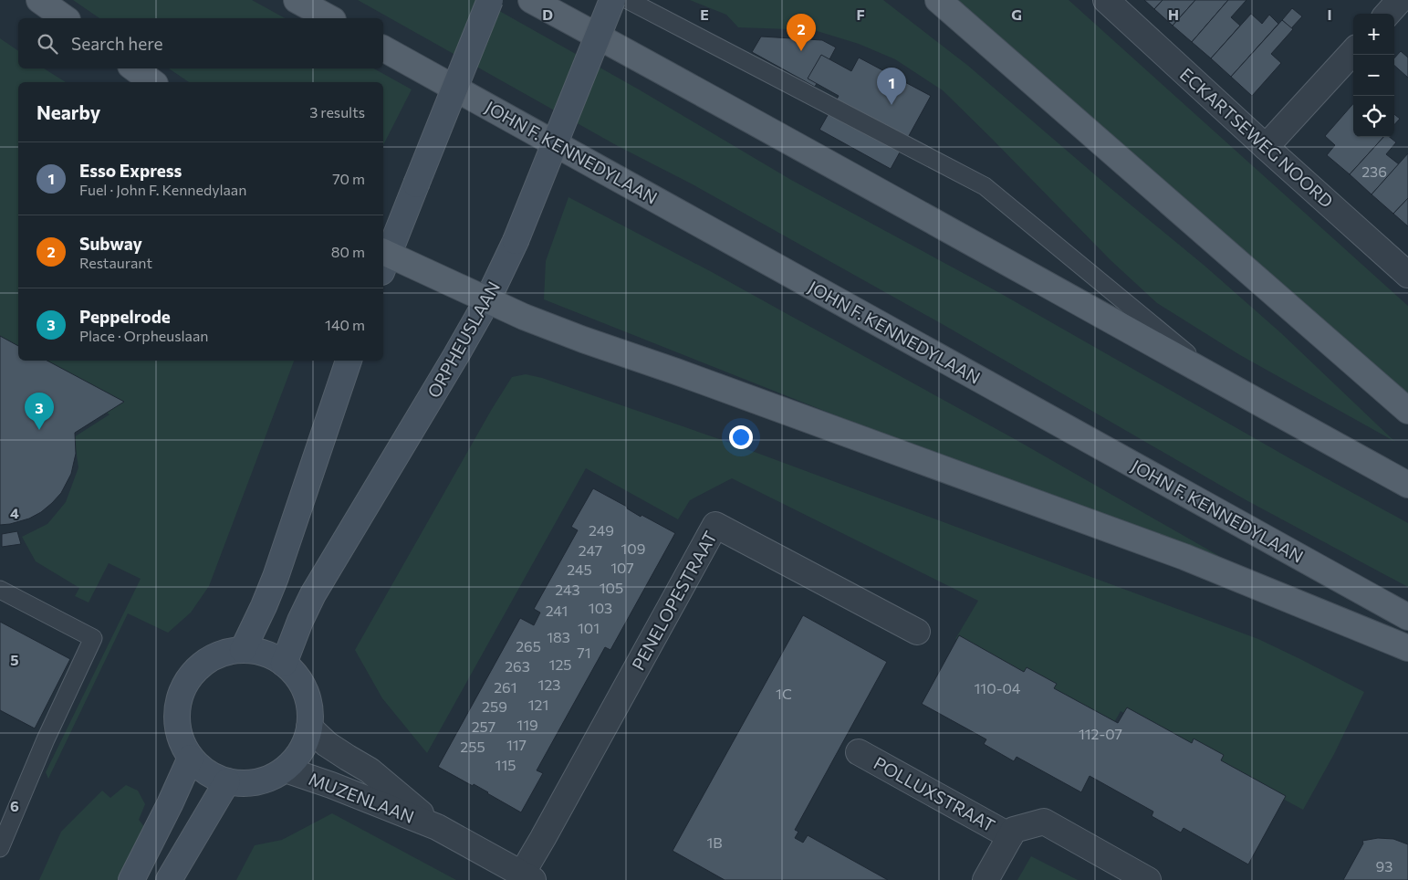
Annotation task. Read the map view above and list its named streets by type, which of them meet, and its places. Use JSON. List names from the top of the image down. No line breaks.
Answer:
{"streets":{"main road":["JOHN F. KENNEDYLAAN","ORPHEUSLAAN"],"street":["ECKARTSEWEG NOORD","PENELOPESTRAAT","POLLUXSTRAAT","MUZENLAAN"]},"crossings":[["ORPHEUSLAAN","MUZENLAAN"],["PENELOPESTRAAT","MUZENLAAN"]],"house_numbers":["236","249","109","247","107","245","105","243","103","241","101","183","265","71","125","263","123","261","110-04","1C","121","259","119","257","112-07","117","255","115","1B","93"],"page":{"map_buttons":["+","−"],"pins":["2","1","3"],"search":"Search here","heading":["Nearby","3 results"],"list":[{"mark":"1","name":"Esso Express","note":"Fuel · John F. Kennedylaan","value":"70 m"},{"mark":"2","name":"Subway","note":"Restaurant","value":"80 m"},{"mark":"3","name":"Peppelrode","note":"Place · Orpheuslaan","value":"140 m"}]},"grid":{"columns":["D","E","F","G","H","I"],"rows":["4","5","6"]}}
